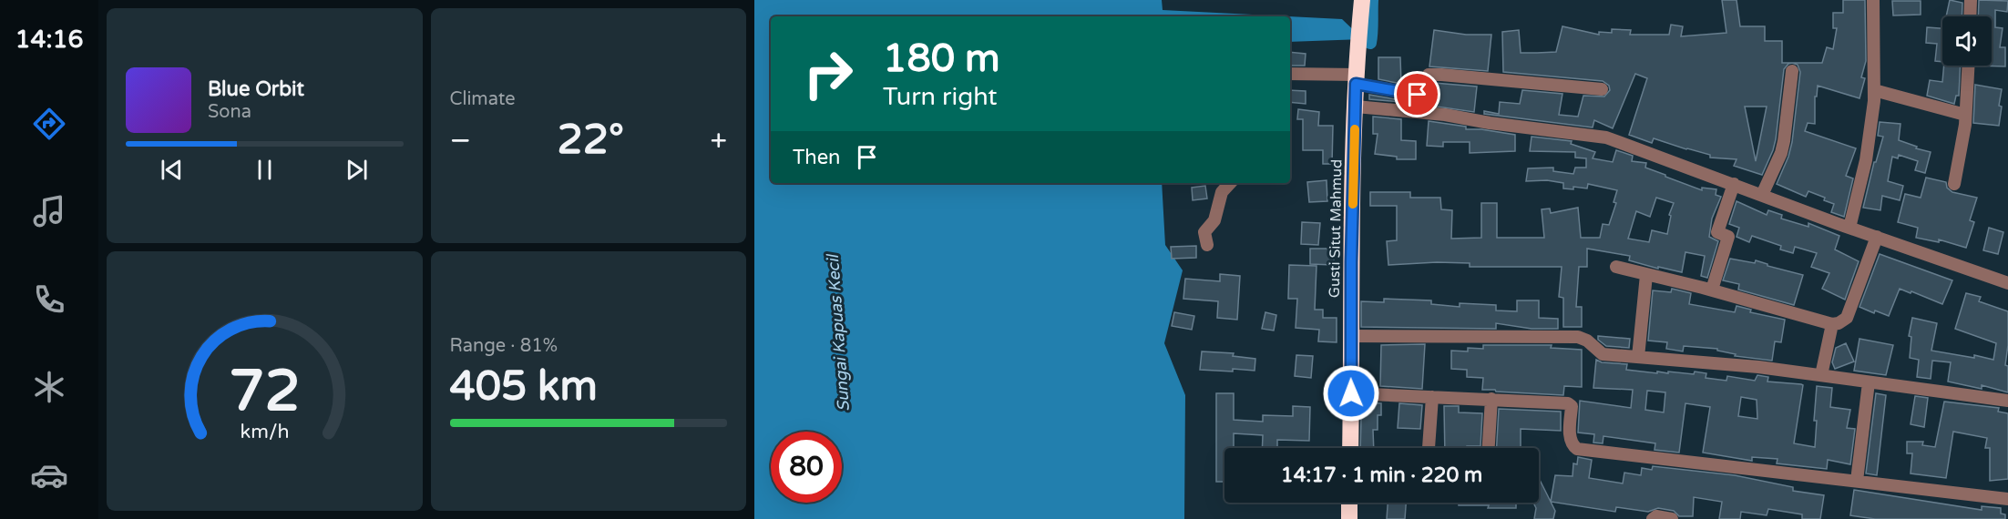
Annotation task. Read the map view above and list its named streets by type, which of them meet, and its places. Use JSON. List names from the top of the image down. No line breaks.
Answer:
{"streets":{"highway":["Gusti Situt Mahmud"]},"water":["Sungai Kapuas Kecil"],"page":{"tabs":"14:16","tile":["Climate",["Range · 81%","405 km"]],"turn":["180 m","Turn right"],"song":["Blue Orbit","Sona"],"heat":["−","22°","+"],"then":"Then","limit":"80","trip":"14:17 · 1 min · 220 m","gauge":["72","km/h"]}}
